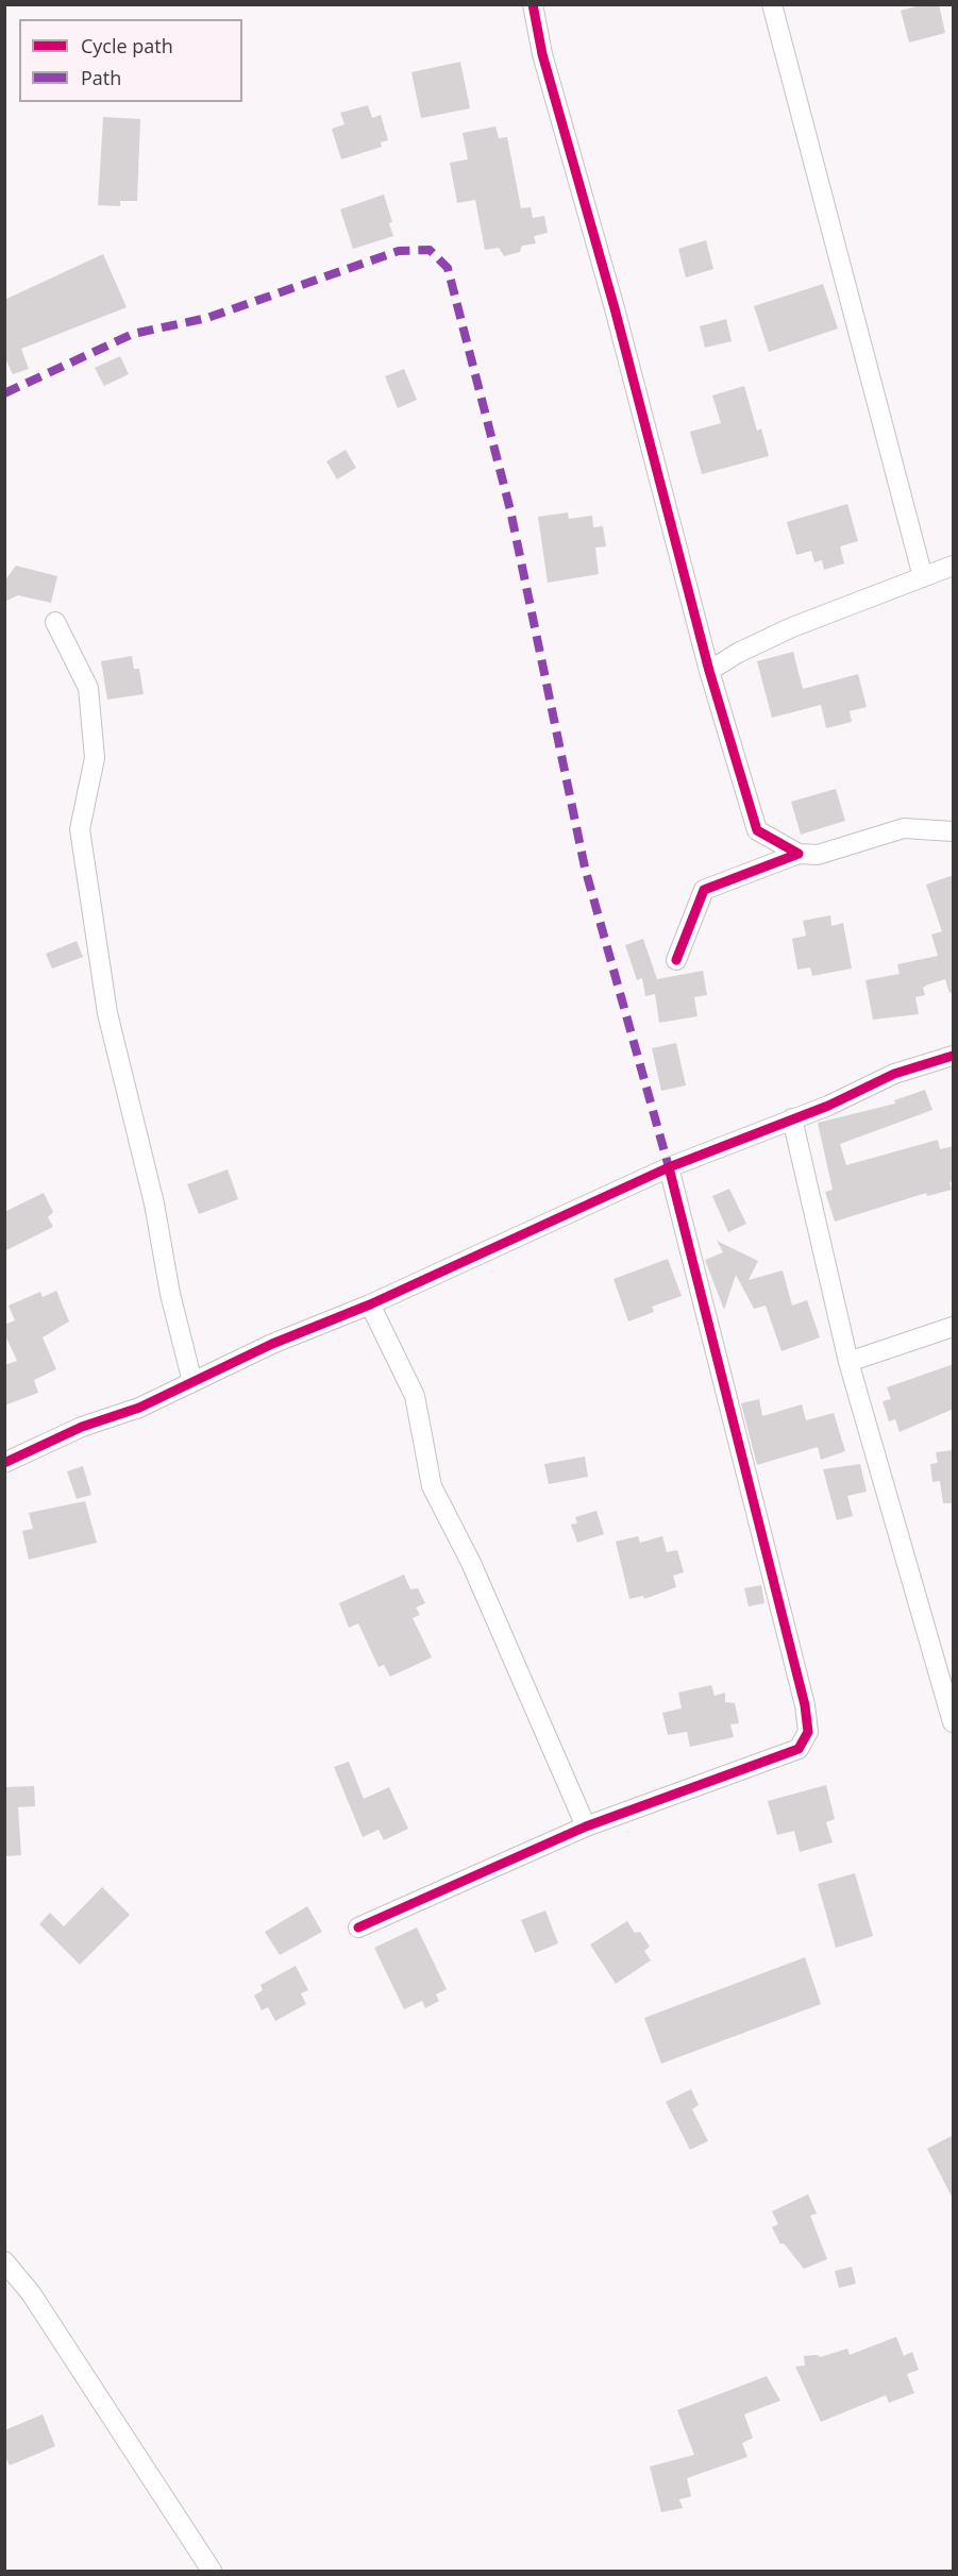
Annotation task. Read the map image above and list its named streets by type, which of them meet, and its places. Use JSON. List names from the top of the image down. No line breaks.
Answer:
{"legend":["Cycle path","Path"]}
